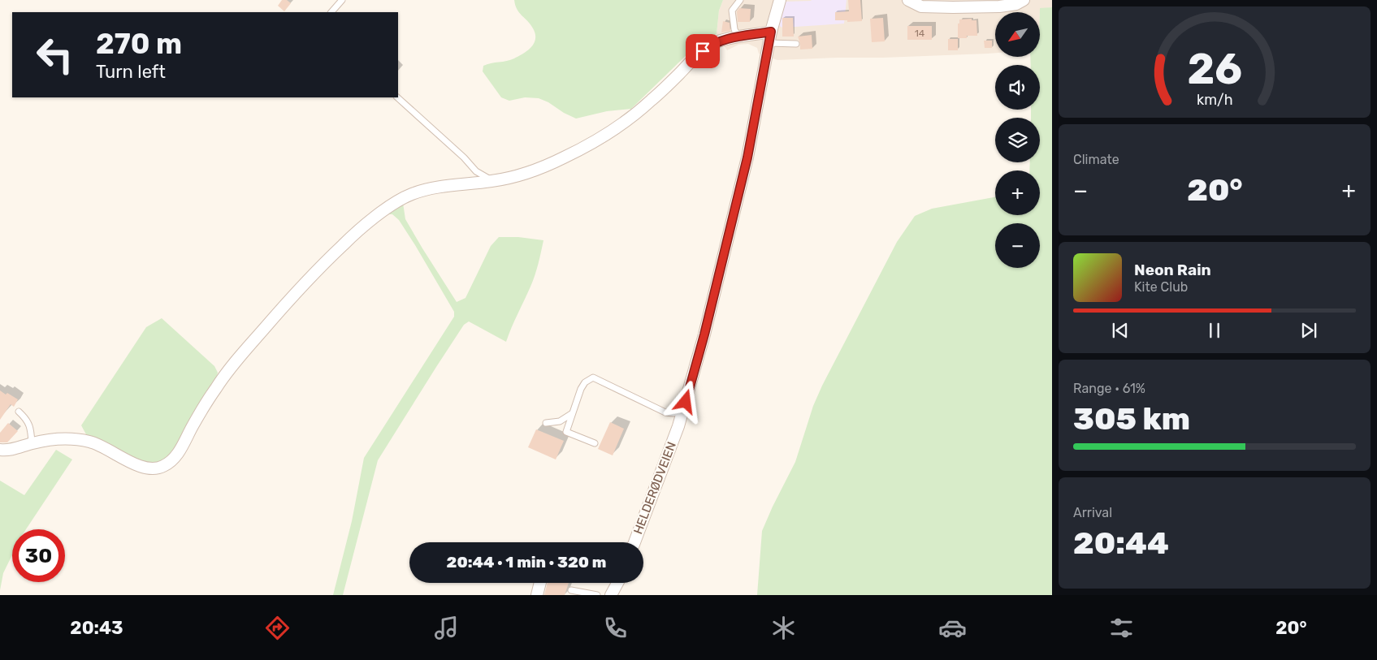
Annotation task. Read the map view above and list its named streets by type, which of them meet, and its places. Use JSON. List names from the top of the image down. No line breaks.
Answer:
{"streets":{"street":["HELDERØDVEIEN"]},"house_numbers":["14"],"north":"bottom left","page":{"map_buttons":["+","−"],"turn":["270 m","Turn left"],"tile":["Climate",["Range · 61%","305 km"],["Arrival","20:44"]],"heat":["−","20°","+"],"song":["Neon Rain","Kite Club"],"limit":"30","trip":"20:44 · 1 min · 320 m","tabs":["20:43","20°"],"gauge":["26","km/h"]}}
